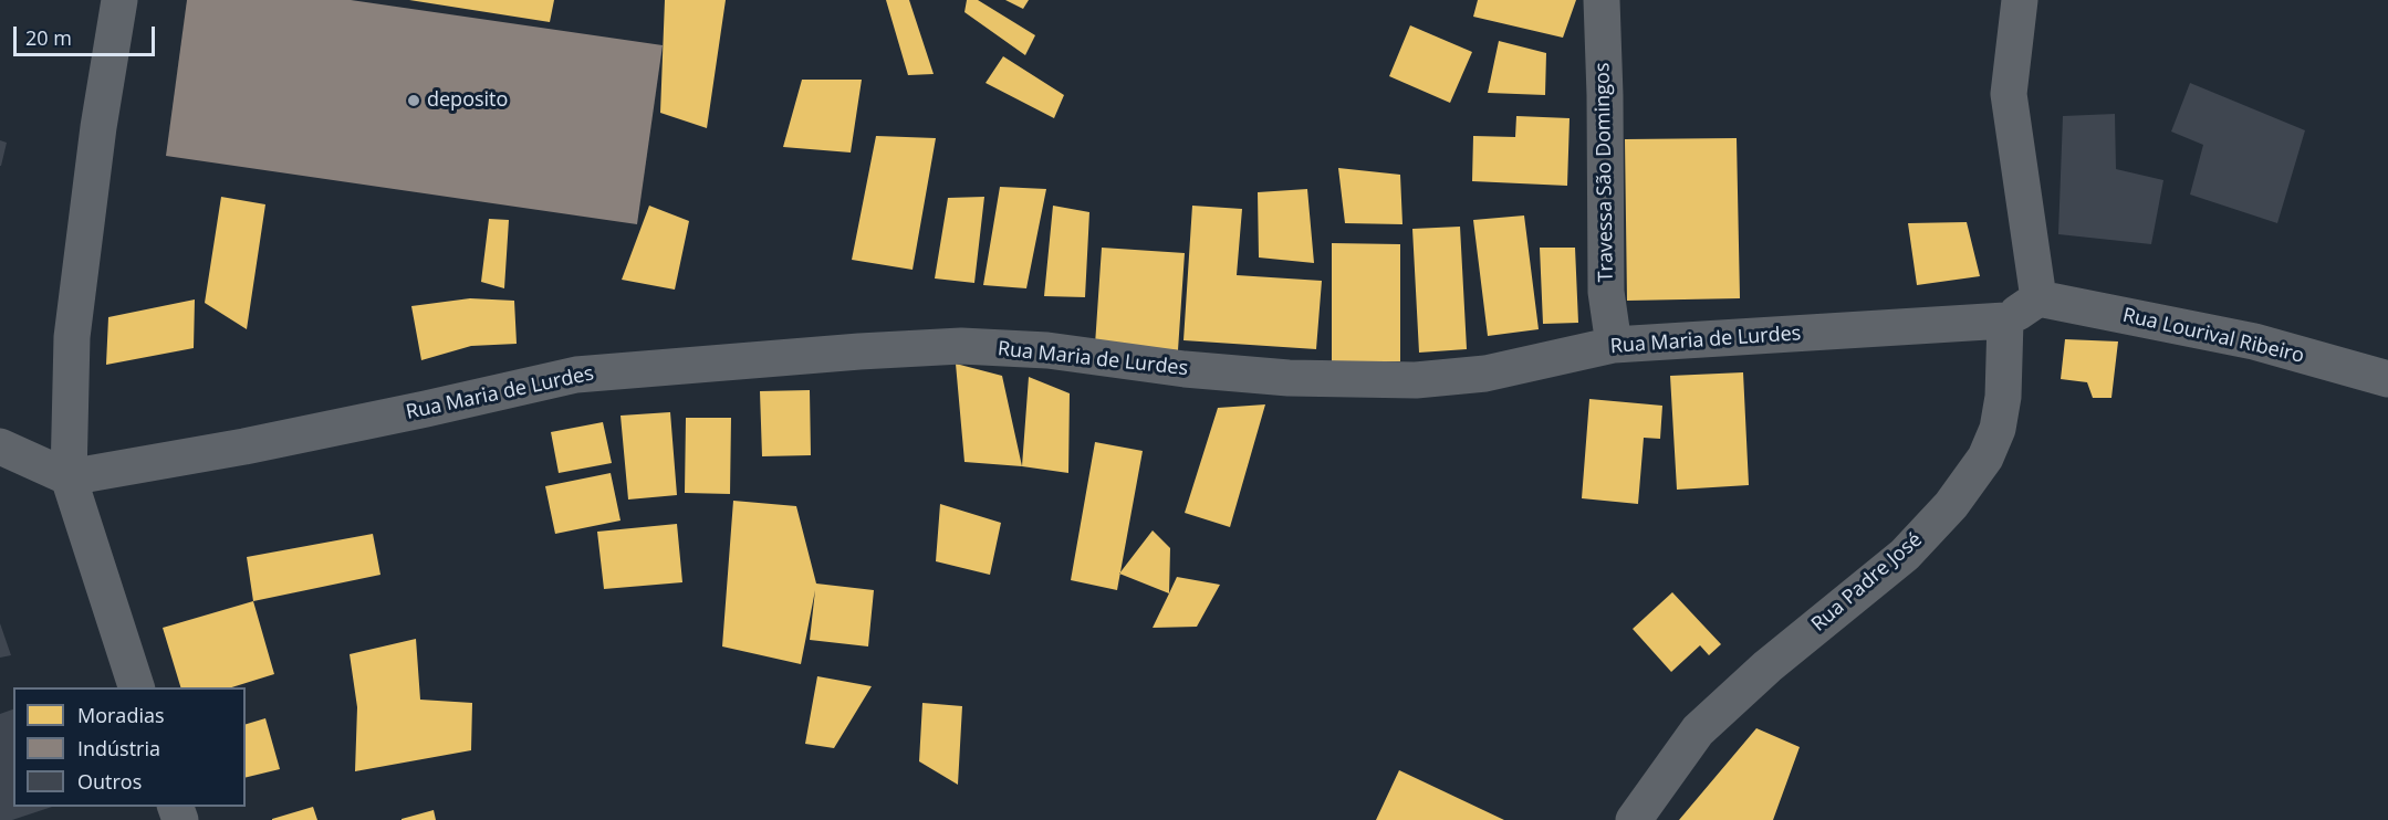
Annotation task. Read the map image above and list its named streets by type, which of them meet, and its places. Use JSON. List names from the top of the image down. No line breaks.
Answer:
{"streets":{"street":["Travessa São Domingos","Rua Lourival Ribeiro","Rua Maria de Lurdes","Rua Padre José"]},"crossings":[["Travessa São Domingos","Rua Maria de Lurdes"],["Rua Maria de Lurdes","Rua Padre José"]],"places":["deposito"],"legend":["Moradias","Indústria","Outros"],"scale_bar":"20 m"}
